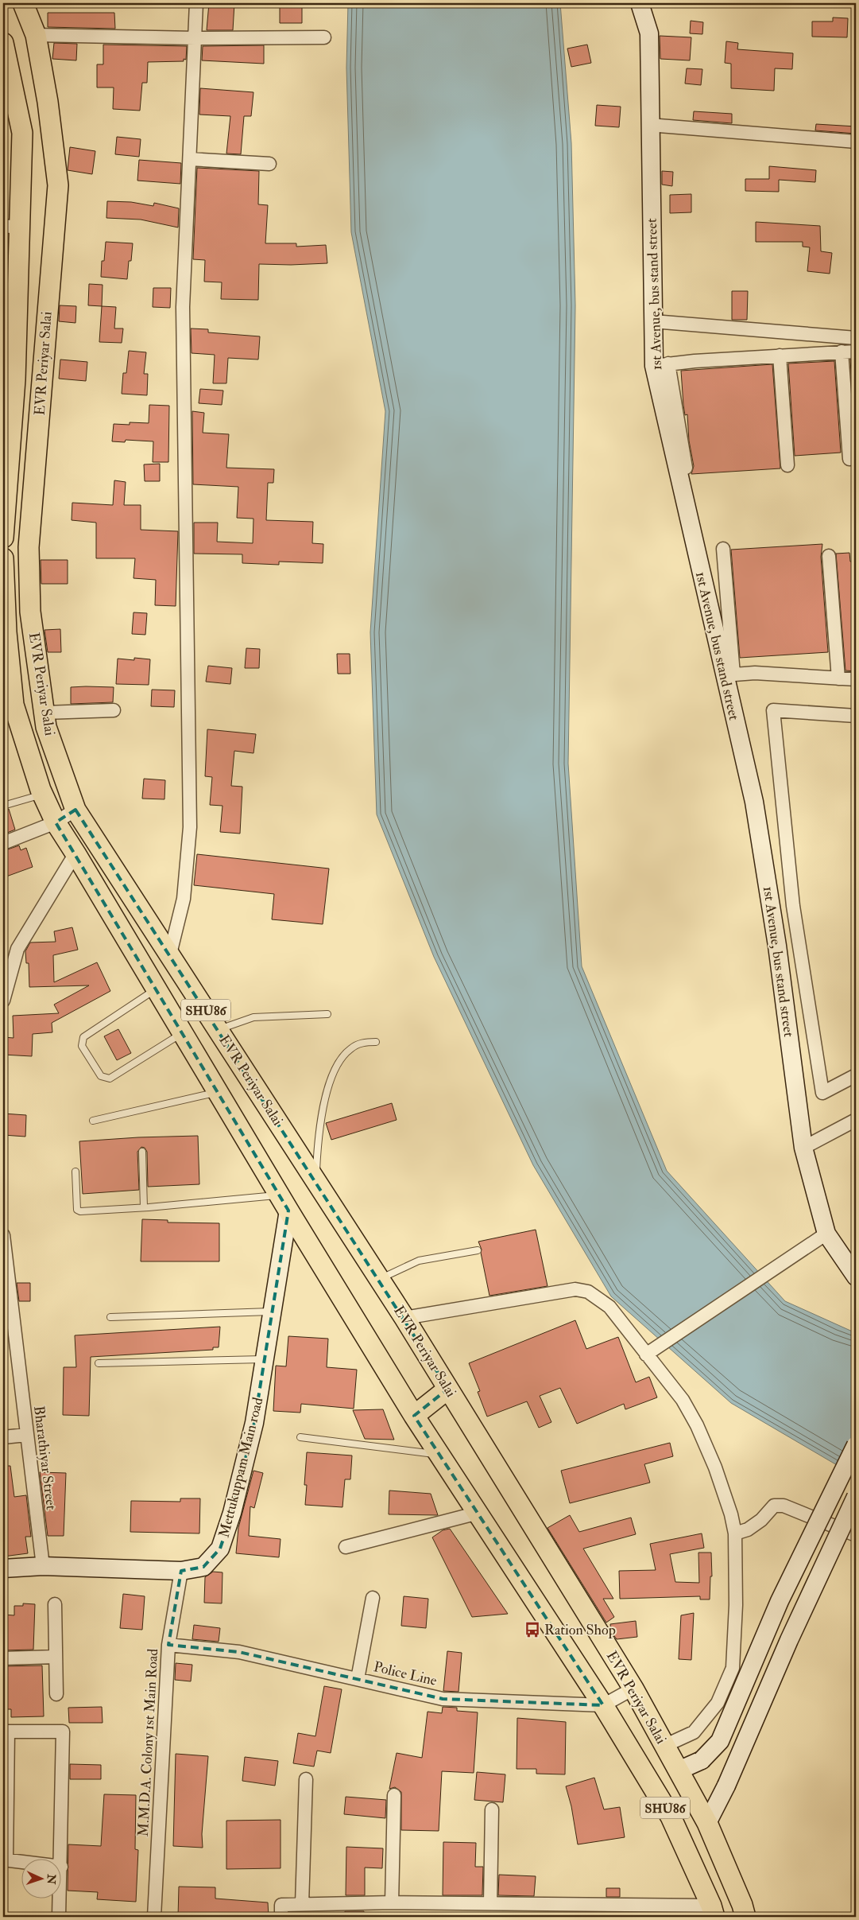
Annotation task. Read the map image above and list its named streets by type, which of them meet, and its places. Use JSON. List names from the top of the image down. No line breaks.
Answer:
{"streets":{"main road":["EVR Periyar Salai","SHU86"],"street":["1st Avenue, bus stand street","Bharathiyar Street","Mettukuppam Main road","Police Line","M.M.D.A. Colony 1st Main Road"]},"crossings":[["EVR Periyar Salai","Mettukuppam Main road"],["EVR Periyar Salai","Police Line"],["Bharathiyar Street","Mettukuppam Main road"],["Mettukuppam Main road","M.M.D.A. Colony 1st Main Road"],["Police Line","M.M.D.A. Colony 1st Main Road"]],"places":{"bus stop":["Ration Shop"]},"north":"right"}
